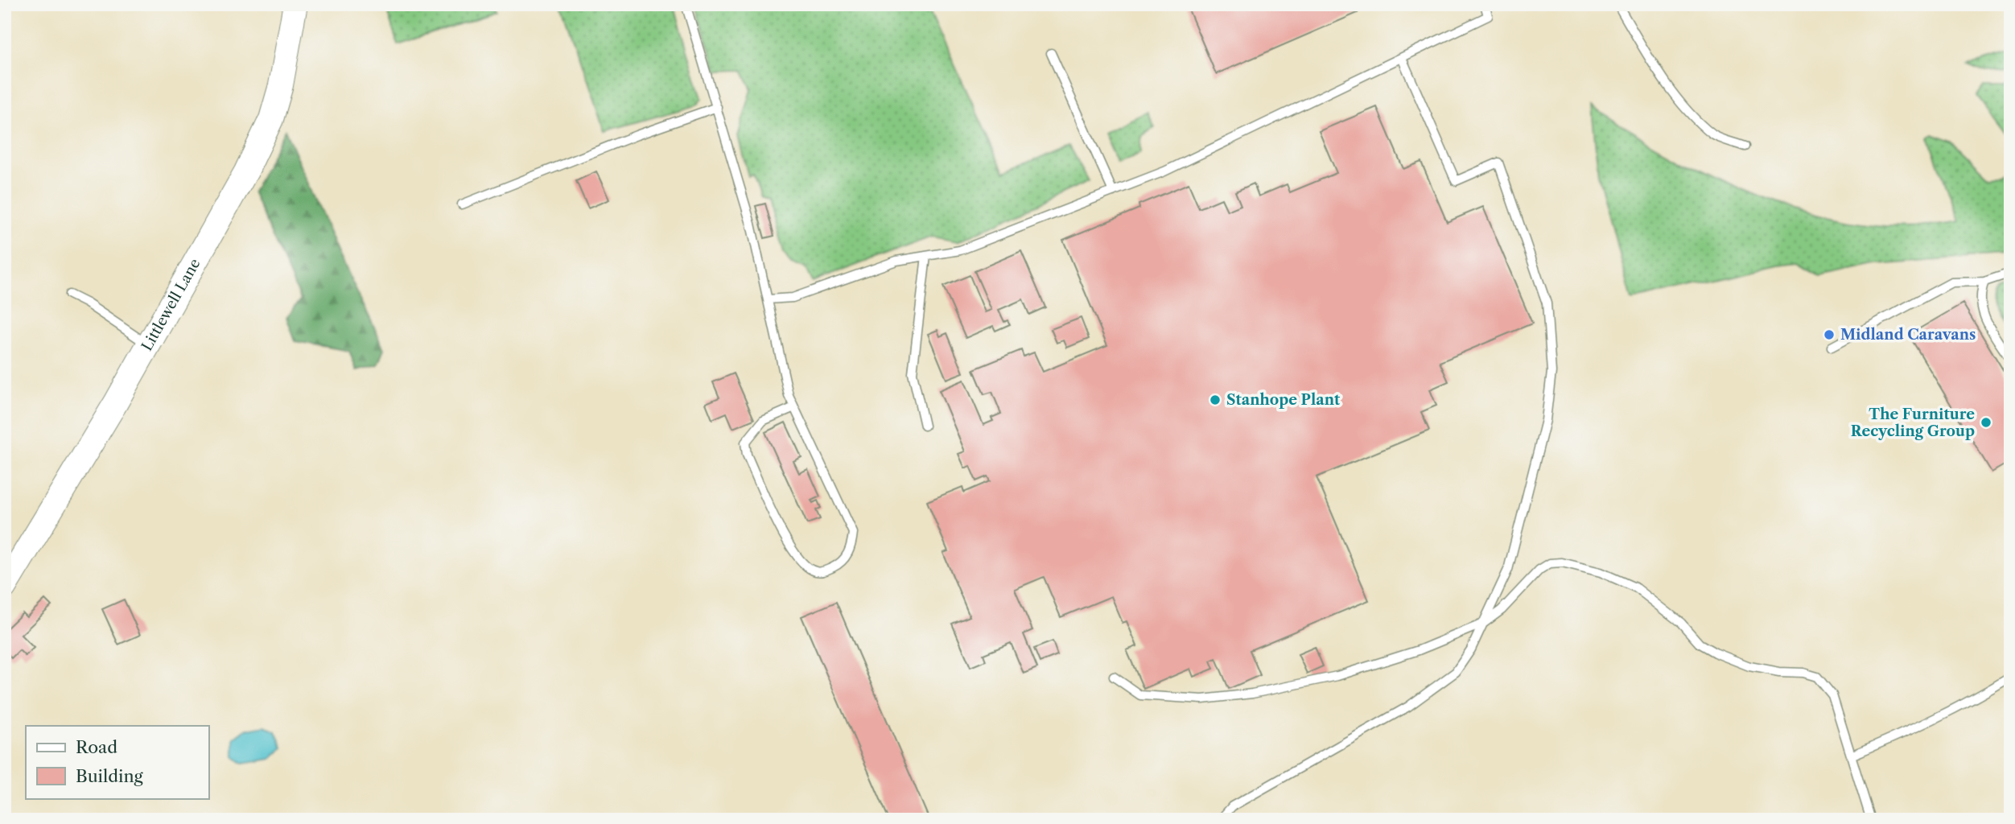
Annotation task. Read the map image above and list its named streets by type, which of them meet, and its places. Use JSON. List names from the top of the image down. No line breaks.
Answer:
{"streets":{"street":["Littlewell Lane"]},"places":["Midland Caravans","Stanhope Plant","The Furniture Recycling Group"],"legend":["Road","Building"]}
